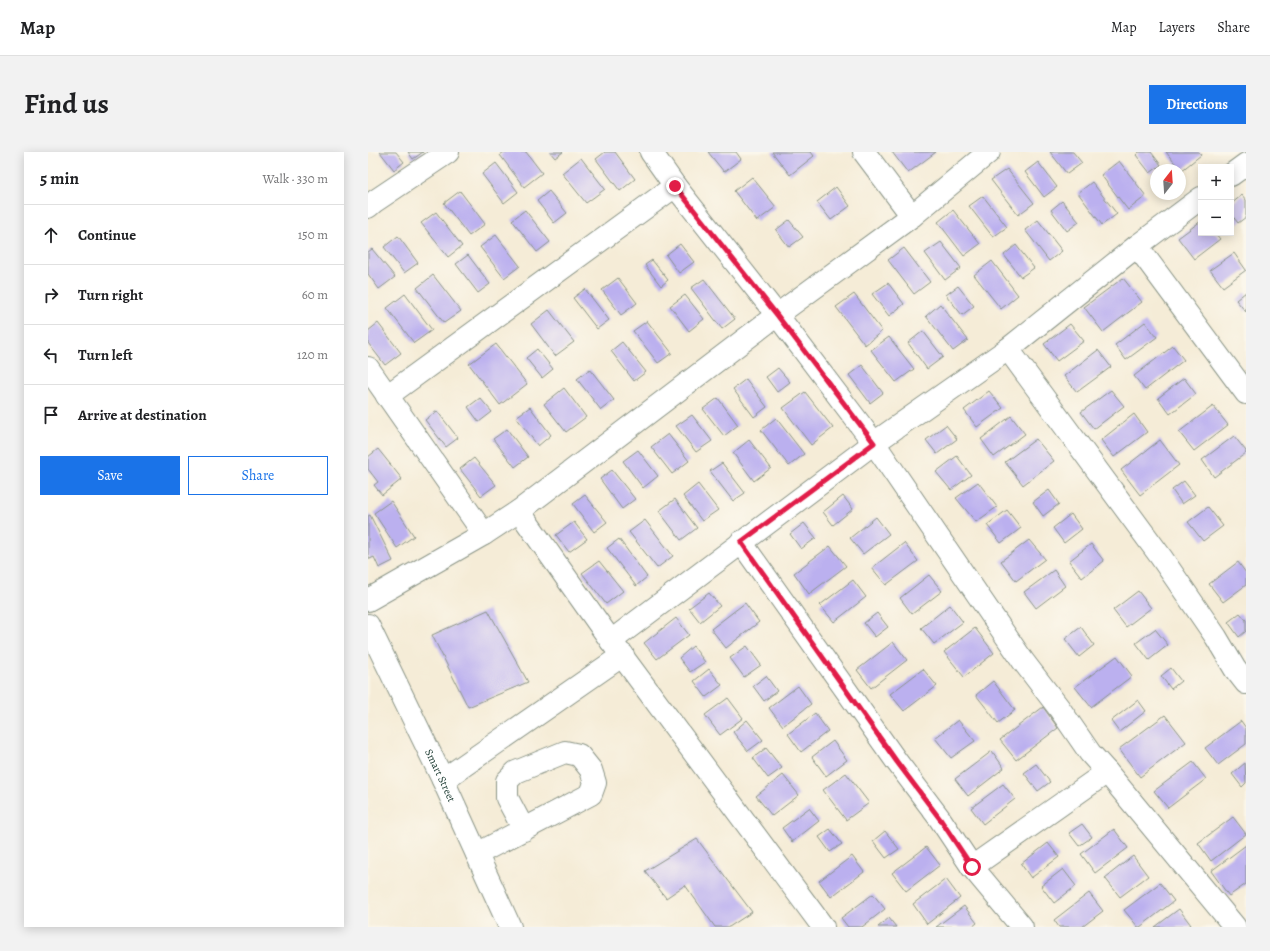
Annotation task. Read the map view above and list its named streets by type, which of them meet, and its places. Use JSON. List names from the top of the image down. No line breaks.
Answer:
{"streets":{"street":["Smart Street"]},"north":"top","page":{"header":"Map","nav":["Map","Layers","Share"],"title":"Find us","buttons":["Directions",["Save","Share"]],"heading":["5 min","Walk · 330 m"],"map_buttons":["+","−"],"list":[["Continue","150 m"],["Turn right","60 m"],["Turn left","120 m"],"Arrive at destination"]}}
